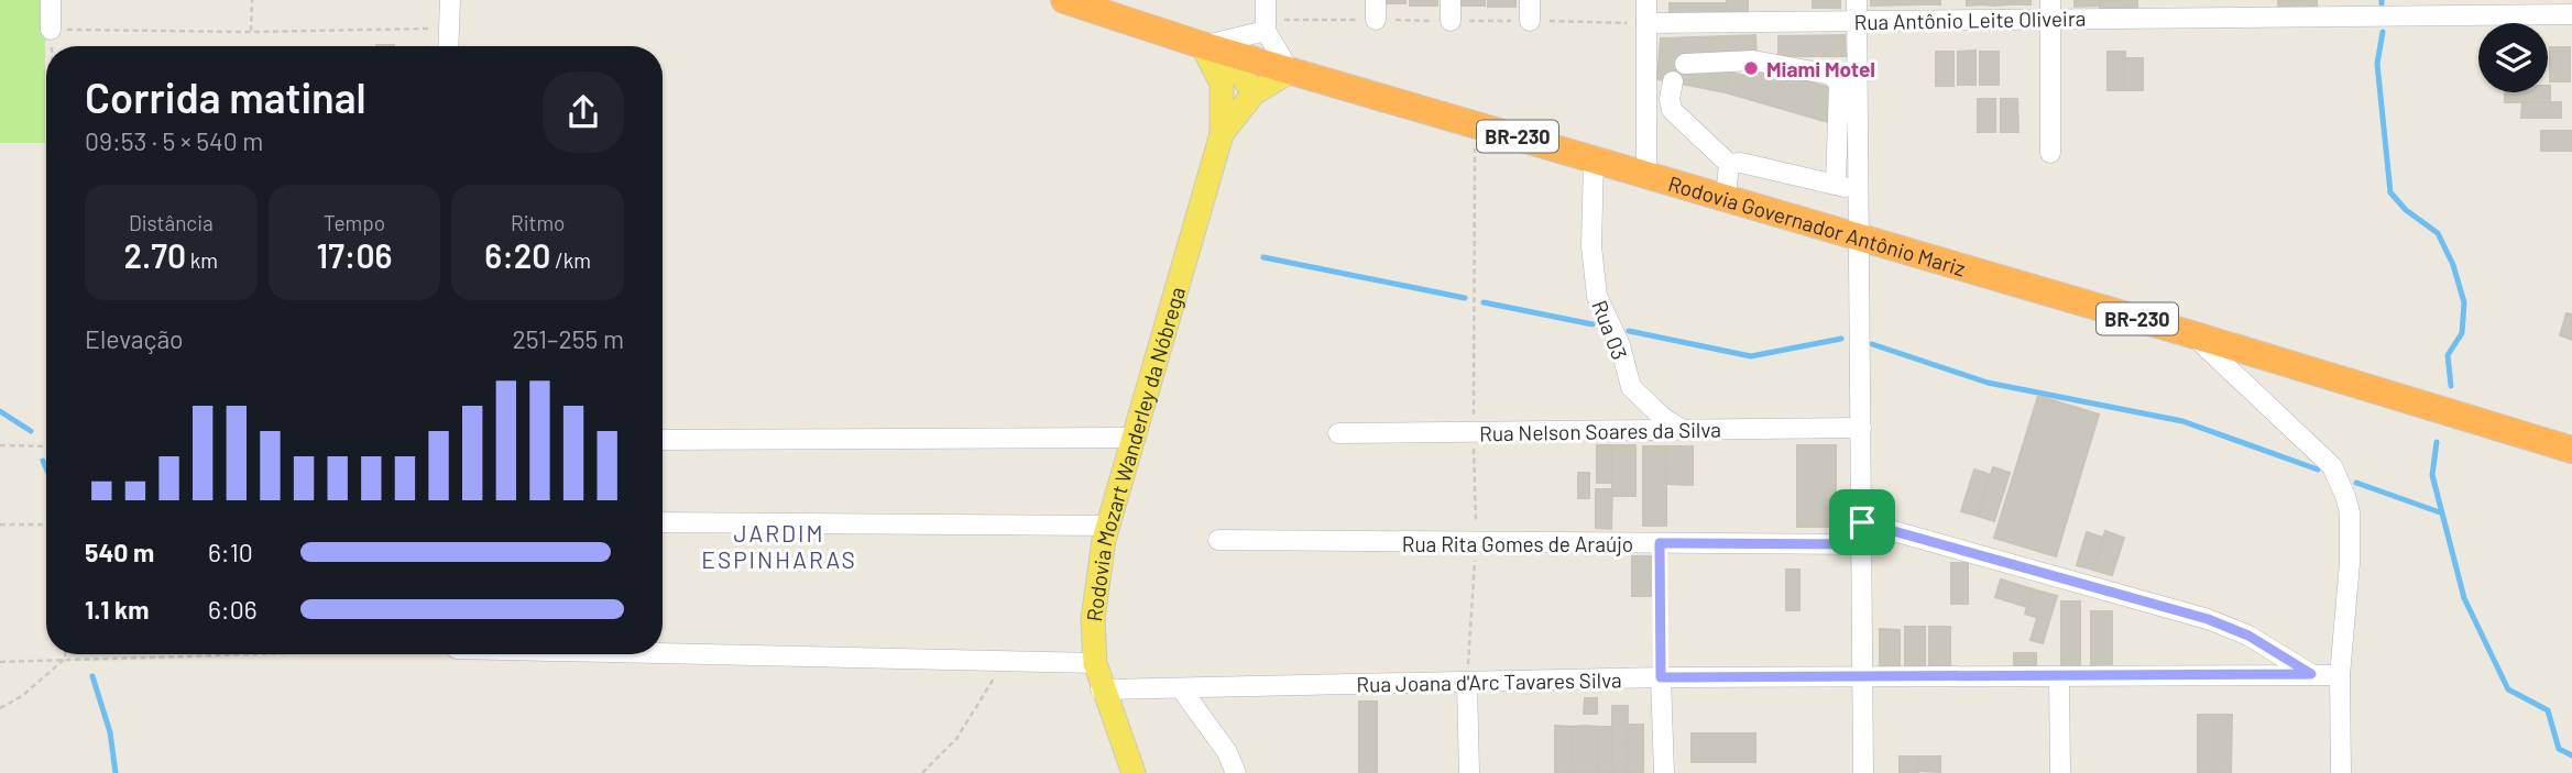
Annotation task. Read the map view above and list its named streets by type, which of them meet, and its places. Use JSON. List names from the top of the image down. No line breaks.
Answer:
{"streets":{"highway":["BR-230","Rodovia Governador Antônio Mariz"],"main road":["Rodovia Mozart Wanderley da Nóbrega"],"street":["Rua Antônio Leite Oliveira","Rua 03","Rua Nelson Soares da Silva","Rua Rita Gomes de Araújo","Rua Joana d'Arc Tavares Silva"]},"crossings":[["Rodovia Governador Antônio Mariz","Rua 03"],["Rodovia Governador Antônio Mariz","Rodovia Mozart Wanderley da Nóbrega"],["Rua 03","Rua Nelson Soares da Silva"],["Rodovia Mozart Wanderley da Nóbrega","Rua Joana d'Arc Tavares Silva"]],"districts":["JARDIM ESPINHARAS"],"places":["Miami Motel"],"page":{"heading":["Corrida matinal","09:53 · 5 × 540 m"],"stats":[["Distância","2.70 km"],["Tempo","17:06"],["Ritmo","6:20 /km"]],"chart":["Elevação","251–255 m"],"list":[{"name":"540 m","note":"6:10"},{"name":"1.1 km","note":"6:06"}]}}
